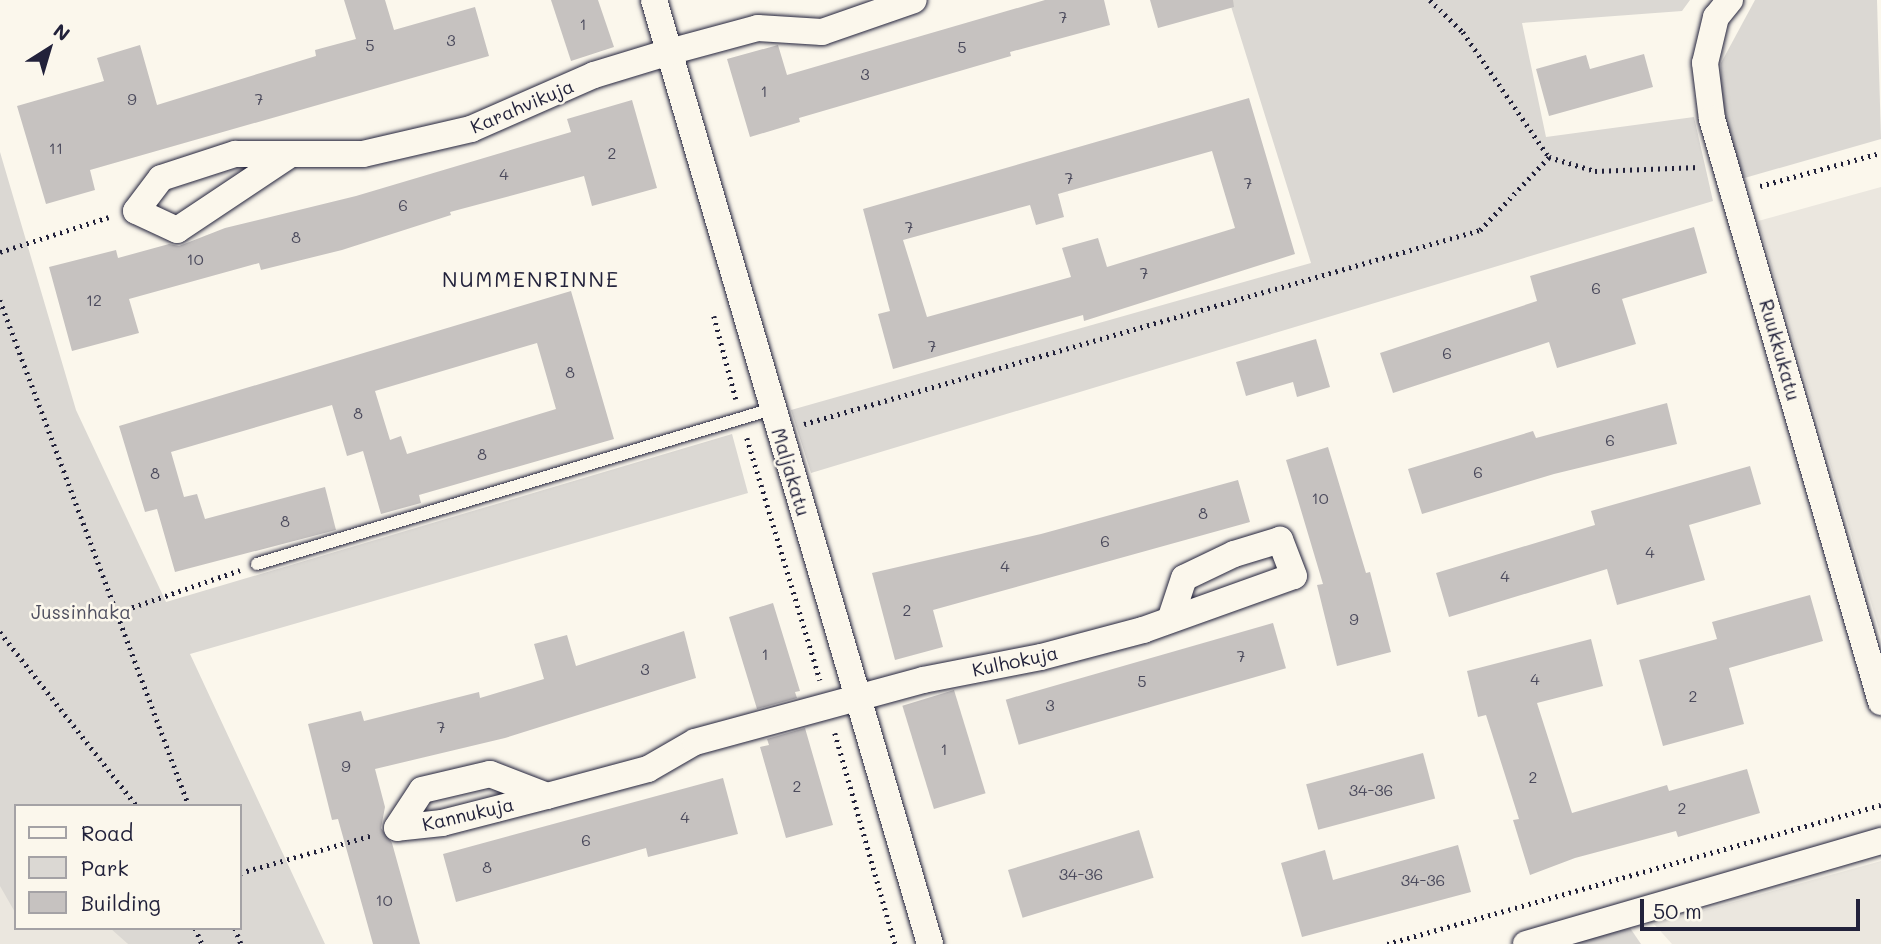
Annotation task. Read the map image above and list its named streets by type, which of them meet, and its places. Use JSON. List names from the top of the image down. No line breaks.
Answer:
{"streets":{"street":["Karahvikuja","Ruukkukatu","Maljakatu","Kulhokuja","Kannukuja"]},"crossings":[["Karahvikuja","Maljakatu"],["Maljakatu","Kulhokuja"],["Maljakatu","Kannukuja"],["Kulhokuja","Kannukuja"]],"districts":["NUMMENRINNE"],"parks":["Jussinhaka"],"house_numbers":["7","1","3","5","5","3","1","9","7","11","2","4","7","7","6","7","8","10","7","6","12","7","6","8","8","6","8","6","8","10","8","8","6","4","4","4","2","9","1","7","3","4","5","2","3","7","1","9","2","2","34-36","2","4","6","8","34-36","34-36","10"],"legend":["Road","Park","Building"],"scale_bar":"50 m","north":"top right"}
